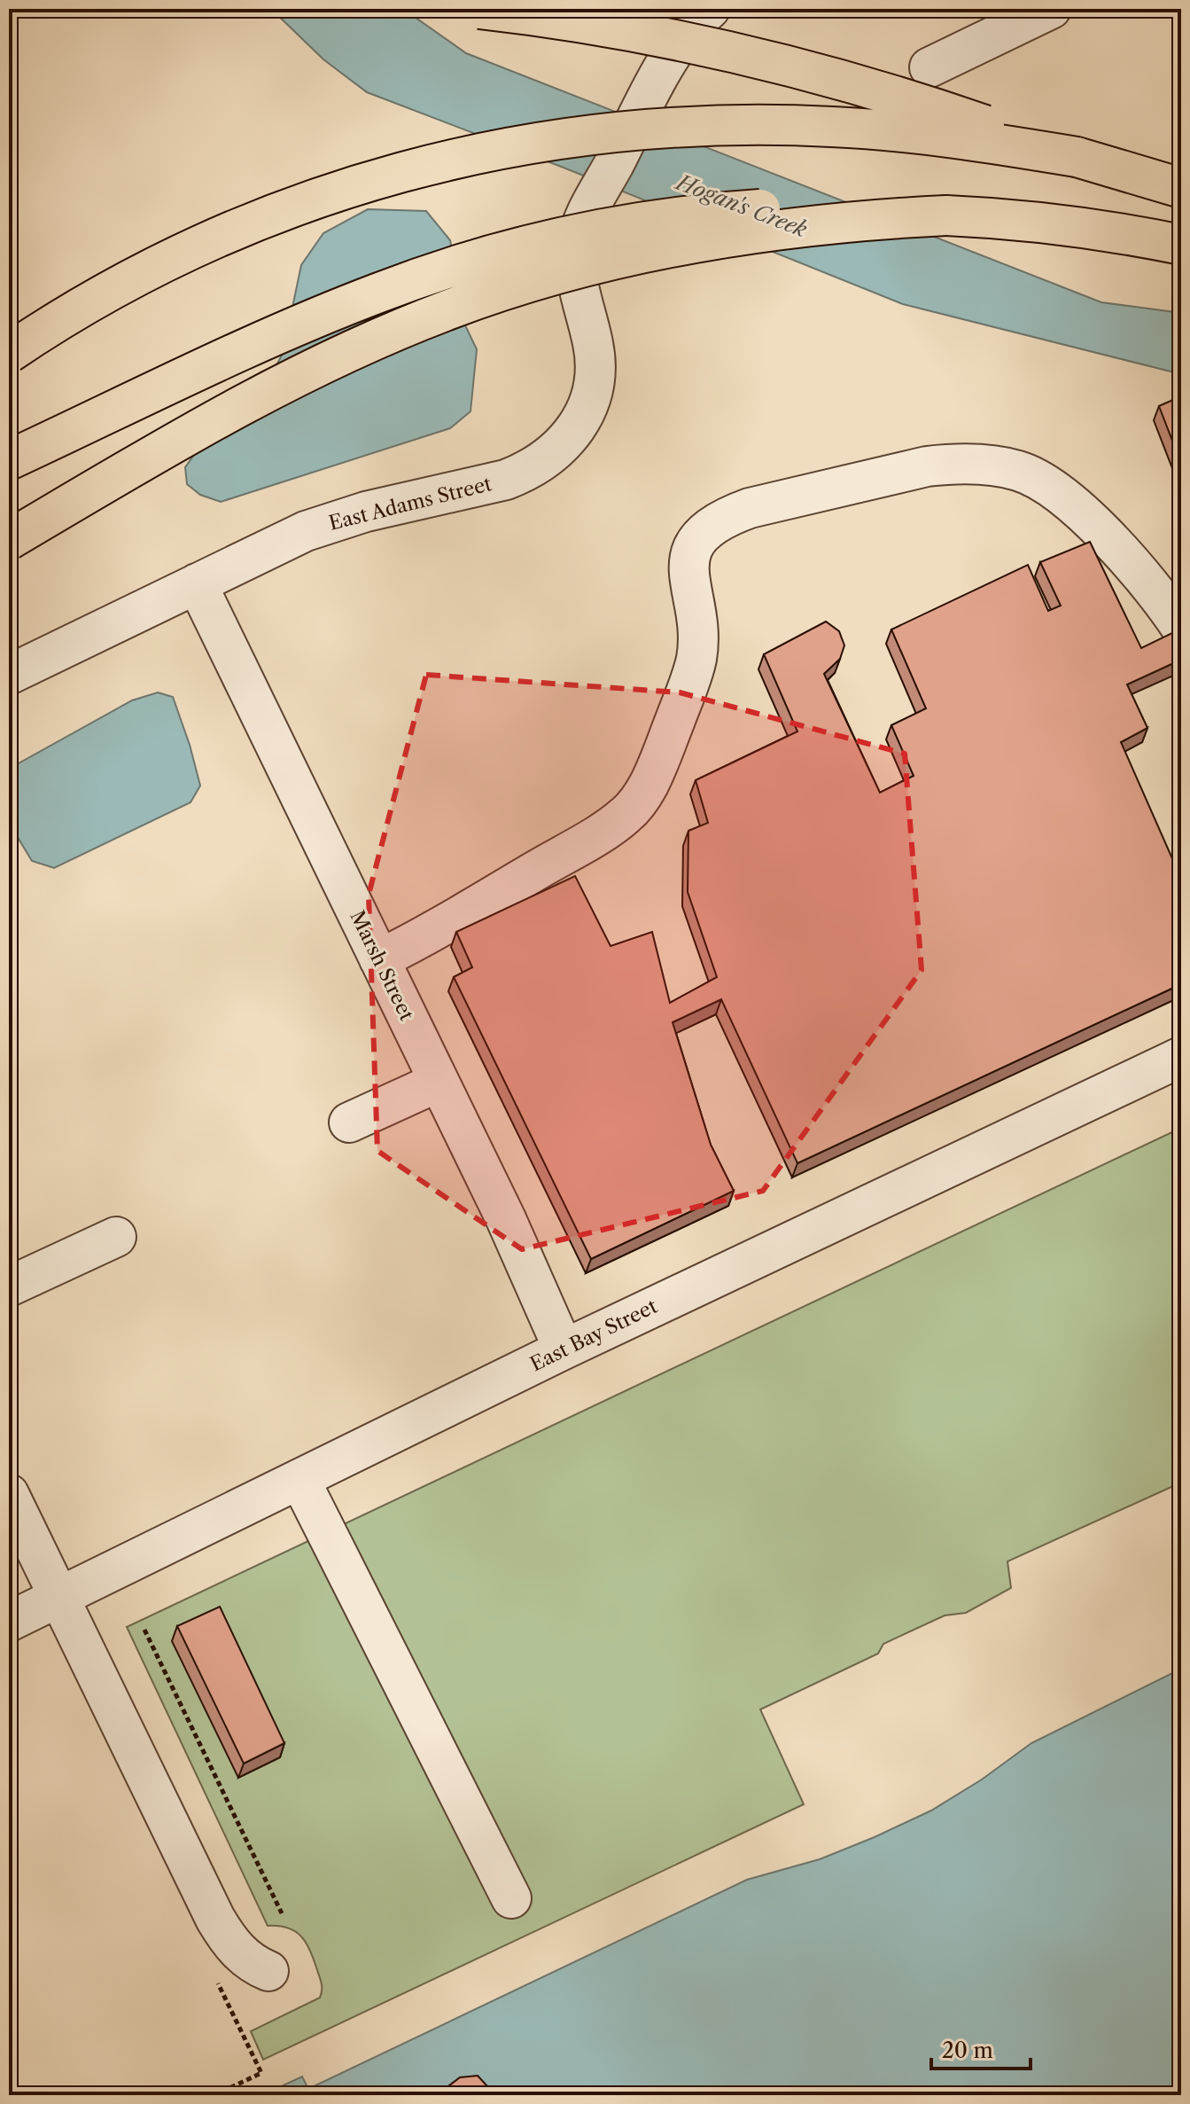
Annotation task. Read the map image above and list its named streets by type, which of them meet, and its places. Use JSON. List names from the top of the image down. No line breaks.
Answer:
{"streets":{"street":["East Adams Street","Marsh Street","East Bay Street"]},"crossings":[["East Adams Street","Marsh Street"],["Marsh Street","East Bay Street"]],"water":["Hogan's Creek"],"scale_bar":"20 m"}
